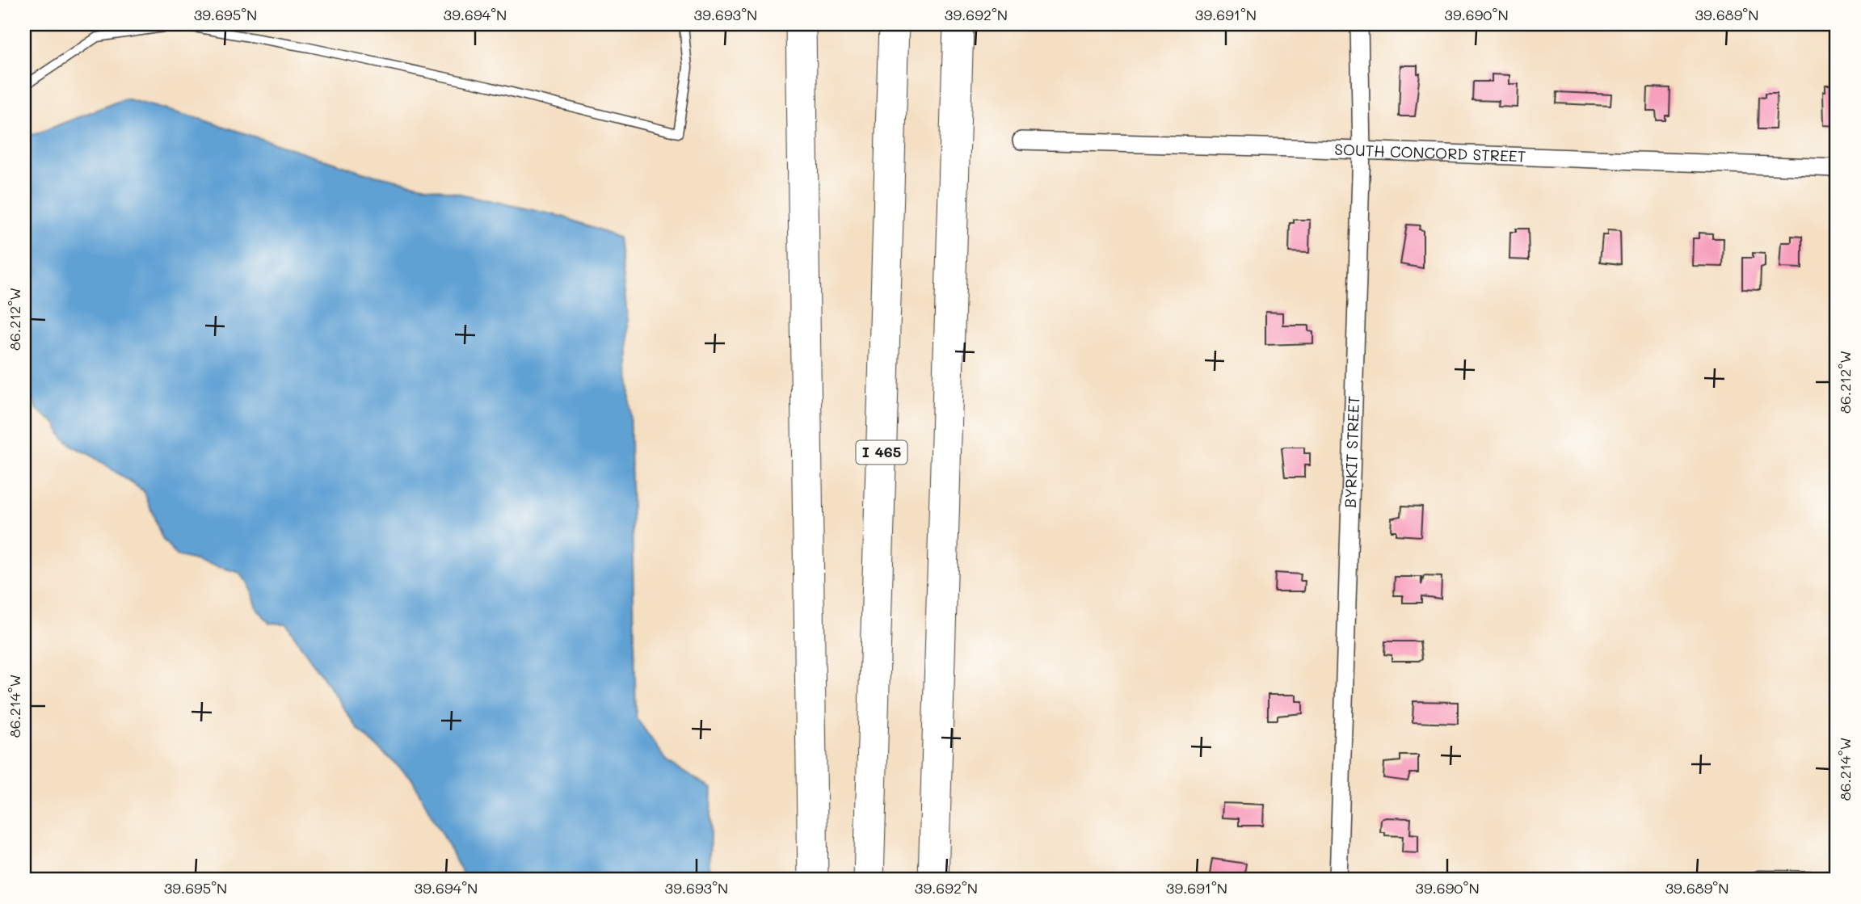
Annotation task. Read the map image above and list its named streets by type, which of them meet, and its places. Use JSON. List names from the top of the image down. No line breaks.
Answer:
{"streets":{"highway":["I 465"],"street":["SOUTH CONCORD STREET","BYRKIT STREET"]},"crossings":[["SOUTH CONCORD STREET","BYRKIT STREET"]],"coordinates":["39.695°N","39.694°N","39.693°N","39.692°N","39.691°N","39.690°N","39.689°N","86.212°W","86.214°W"]}
